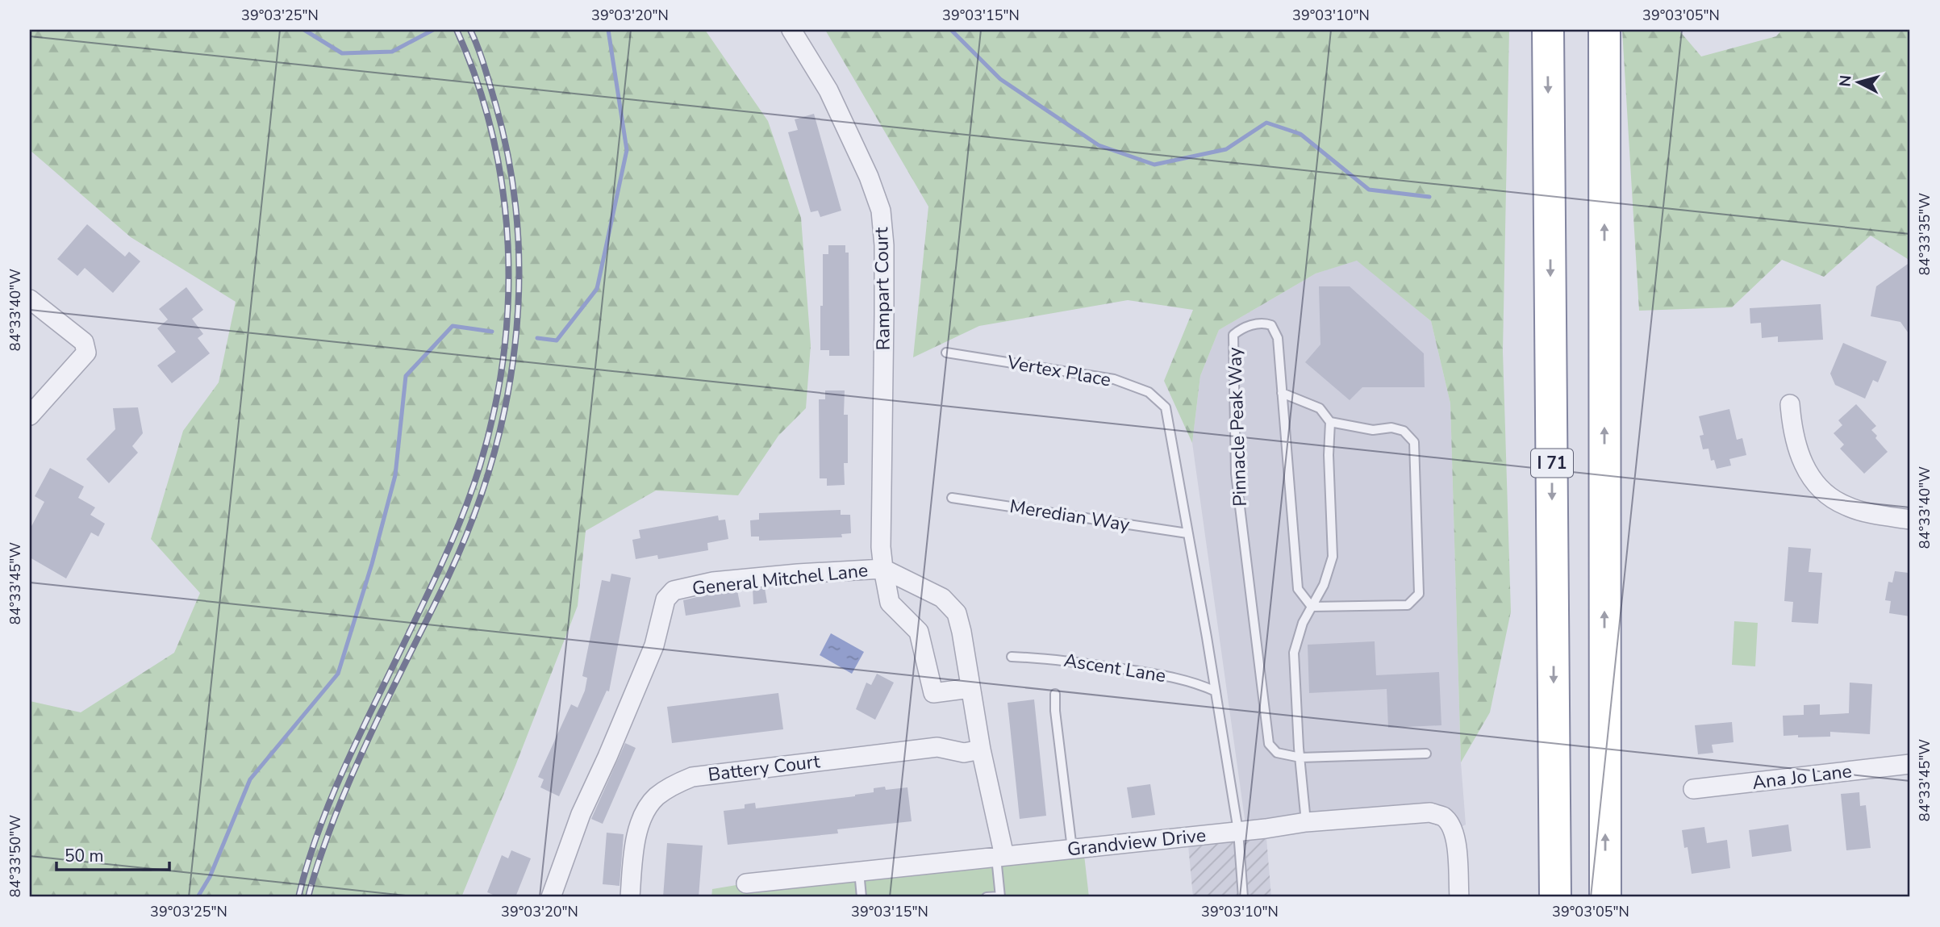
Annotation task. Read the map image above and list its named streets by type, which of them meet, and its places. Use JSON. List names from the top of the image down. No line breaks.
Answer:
{"streets":{"highway":["I 71"],"street":["Rampart Court","General Mitchel Lane","Battery Court","Ana Jo Lane","Grandview Drive"],"lane":["Vertex Place","Pinnacle Peak Way","Meredian Way","Ascent Lane"]},"crossings":[["Rampart Court","General Mitchel Lane"],["Vertex Place","Meredian Way"],["General Mitchel Lane","Battery Court"],["General Mitchel Lane","Grandview Drive"]],"scale_bar":"50 m","north":"left","coordinates":["39°03'25\"N","39°03'20\"N","39°03'15\"N","39°03'10\"N","39°03'05\"N","84°33'35\"W","84°33'40\"W","84°33'45\"W","84°33'50\"W"]}
